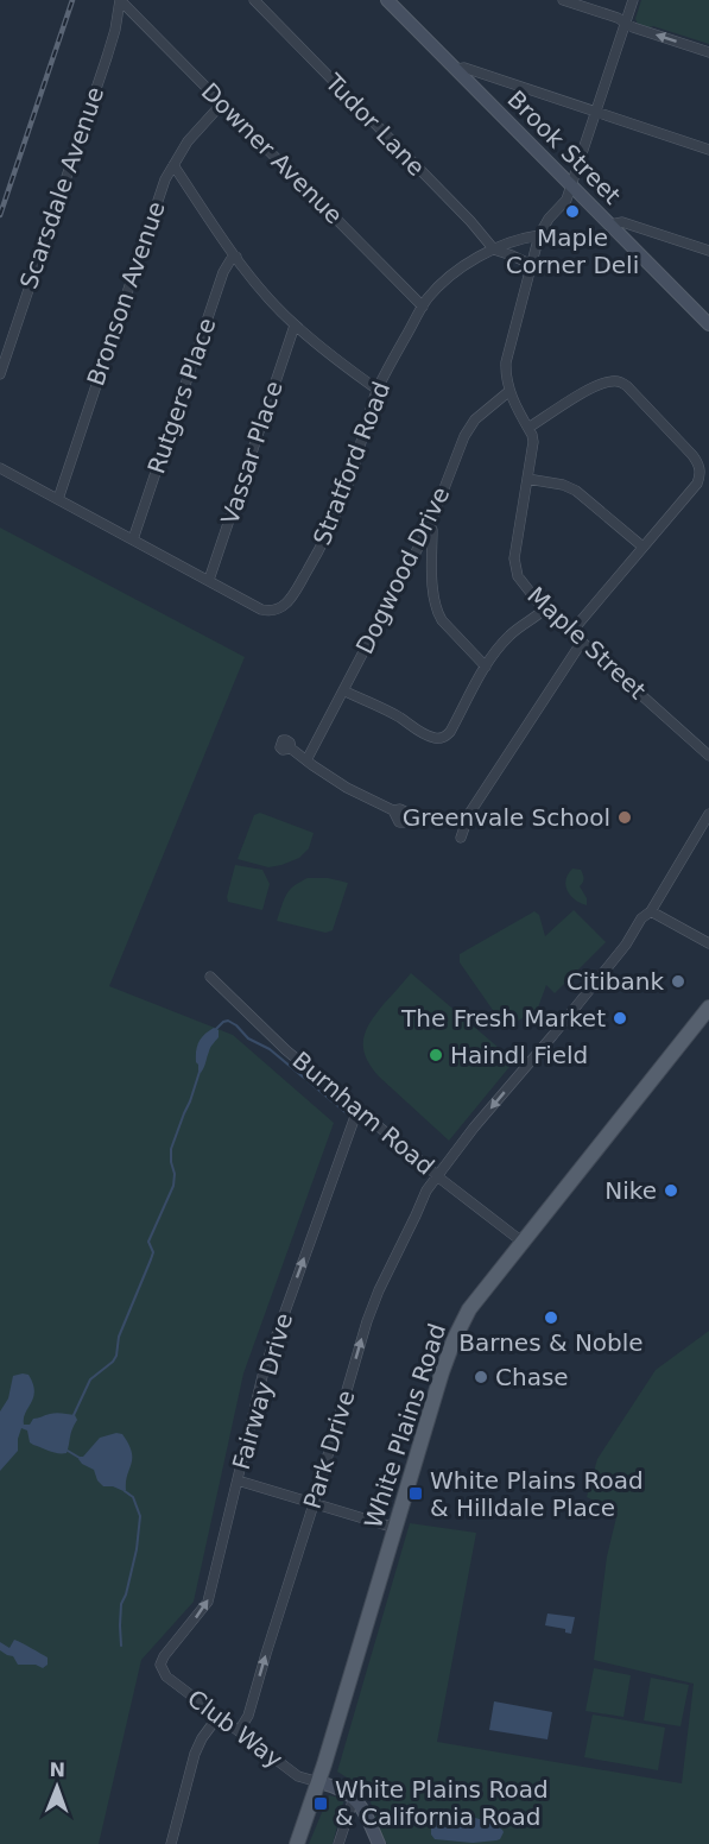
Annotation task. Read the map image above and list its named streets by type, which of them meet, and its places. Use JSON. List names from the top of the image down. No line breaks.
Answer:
{"streets":{"main road":["White Plains Road"],"street":["Tudor Lane","Brook Street","Downer Avenue","Scarsdale Avenue","Bronson Avenue","Rutgers Place","Vassar Place","Stratford Road","Dogwood Drive","Maple Street","Burnham Road","Fairway Drive","Park Drive","Club Way"]},"crossings":[["Tudor Lane","Stratford Road"],["Brook Street","Maple Street"],["Downer Avenue","Scarsdale Avenue"],["Downer Avenue","Bronson Avenue"],["Downer Avenue","Stratford Road"],["Bronson Avenue","Stratford Road"],["Rutgers Place","Stratford Road"],["Vassar Place","Stratford Road"],["Stratford Road","Maple Street"],["Dogwood Drive","Maple Street"],["Burnham Road","Fairway Drive"],["Burnham Road","White Plains Road"],["Burnham Road","Park Drive"],["Fairway Drive","Club Way"],["White Plains Road","Club Way"],["Park Drive","Club Way"]],"one_way":["Fairway Drive"],"places":{"other":["Maple Corner Deli","Greenvale School","Citibank","The Fresh Market","Haindl Field","Nike","Barnes & Noble","Chase"],"transit":["White Plains Road & Hilldale Place","White Plains Road & California Road"]},"north":"top"}
